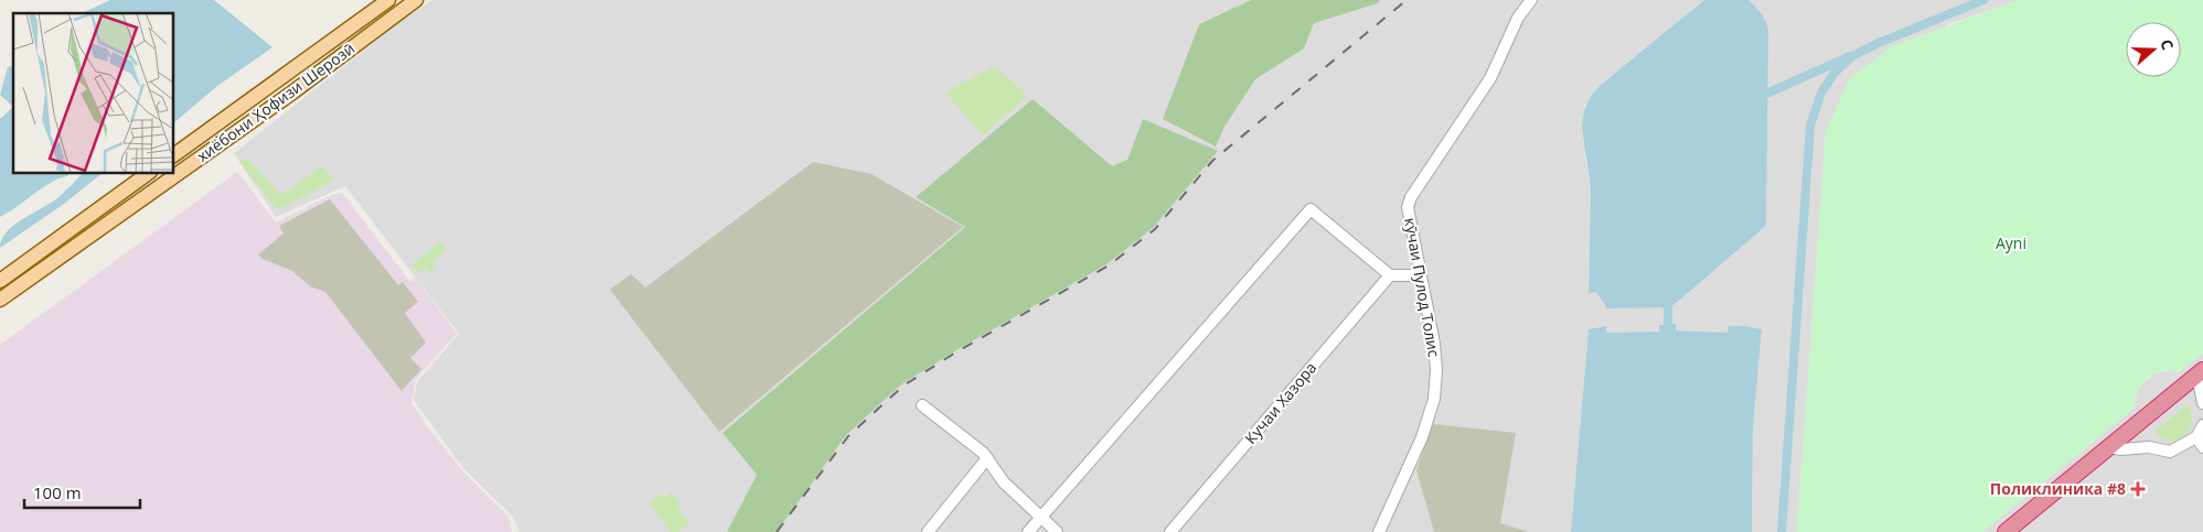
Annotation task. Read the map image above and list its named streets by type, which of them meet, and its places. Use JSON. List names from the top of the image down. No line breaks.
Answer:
{"streets":{"main road":["хиёбони Ҳофизи Шерозӣ"],"street":["кӯчаи Пулод Толис","Кучаи Хазора"]},"parks":["Ayni"],"places":{"health":["Поликлиника #8"]},"scale_bar":"100 m","north":"right"}
